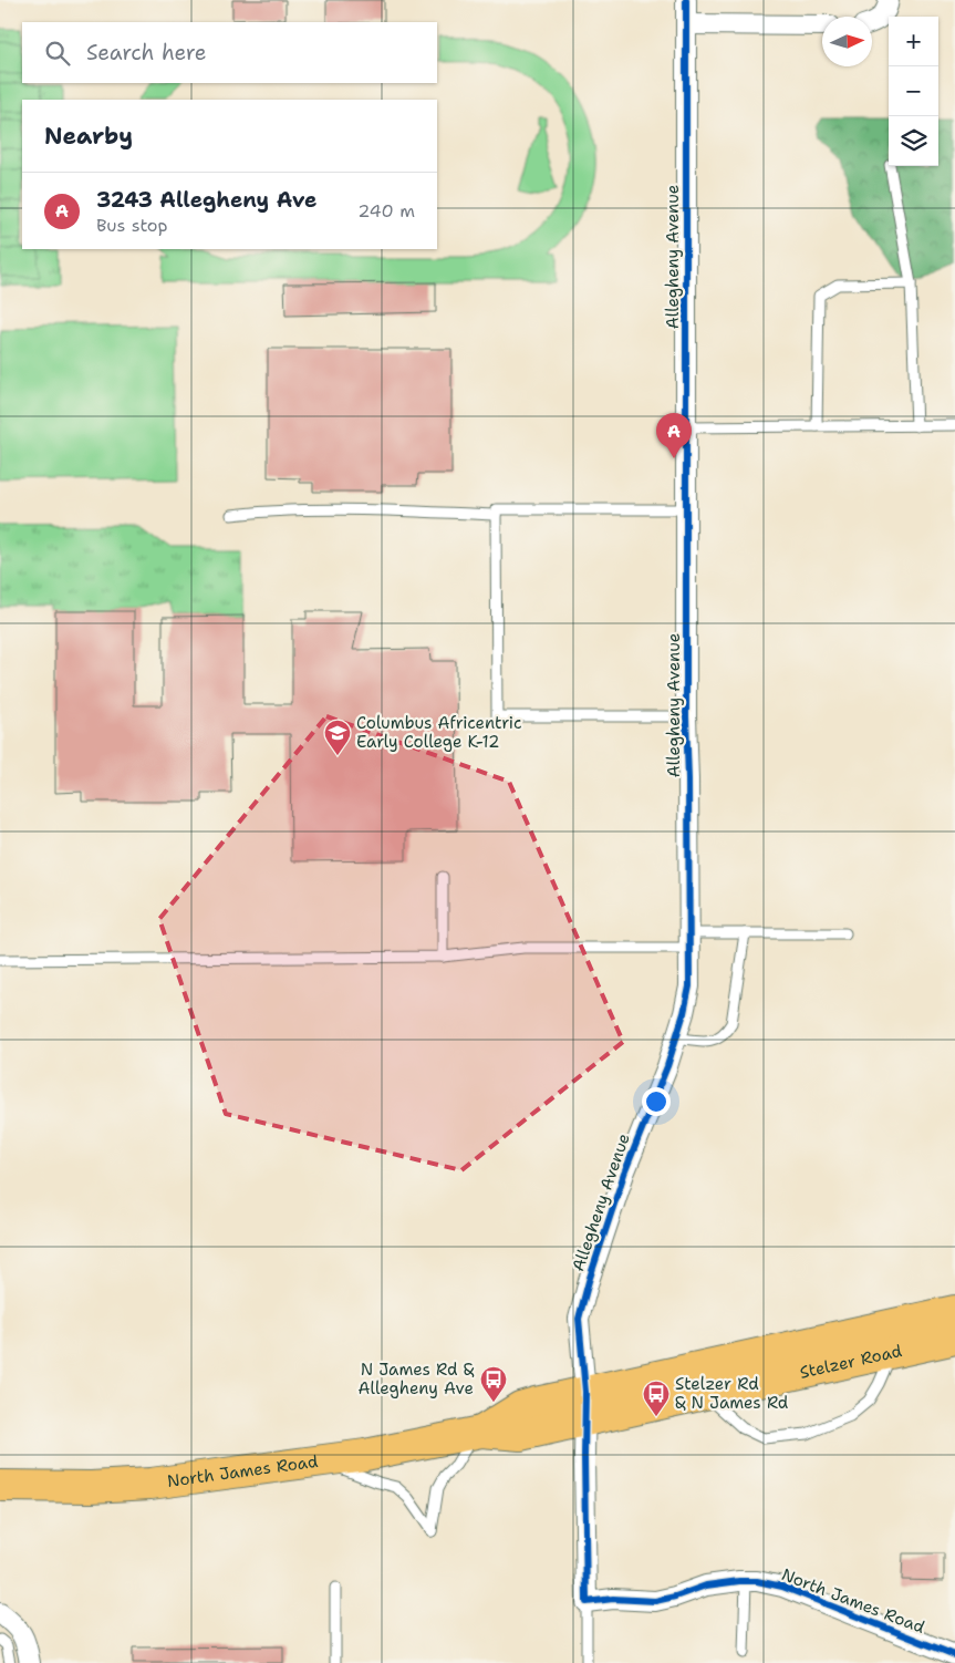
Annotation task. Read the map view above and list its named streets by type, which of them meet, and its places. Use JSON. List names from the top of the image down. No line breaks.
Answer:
{"streets":{"main road":["Stelzer Road","North James Road"],"street":["Allegheny Avenue"]},"crossings":[["Allegheny Avenue","Stelzer Road"],["Allegheny Avenue","North James Road"],["Stelzer Road","North James Road"]],"places":{"school or university":["Columbus Africentric Early College K-12"],"bus stop":["N James Rd & Allegheny Ave","Stelzer Rd & N James Rd"]},"north":"right","page":{"map_buttons":["+","−"],"search":"Search here","heading":"Nearby","list":[{"mark":"A","name":"3243 Allegheny Ave","note":"Bus stop","value":"240 m"}],"pins":"A"}}
